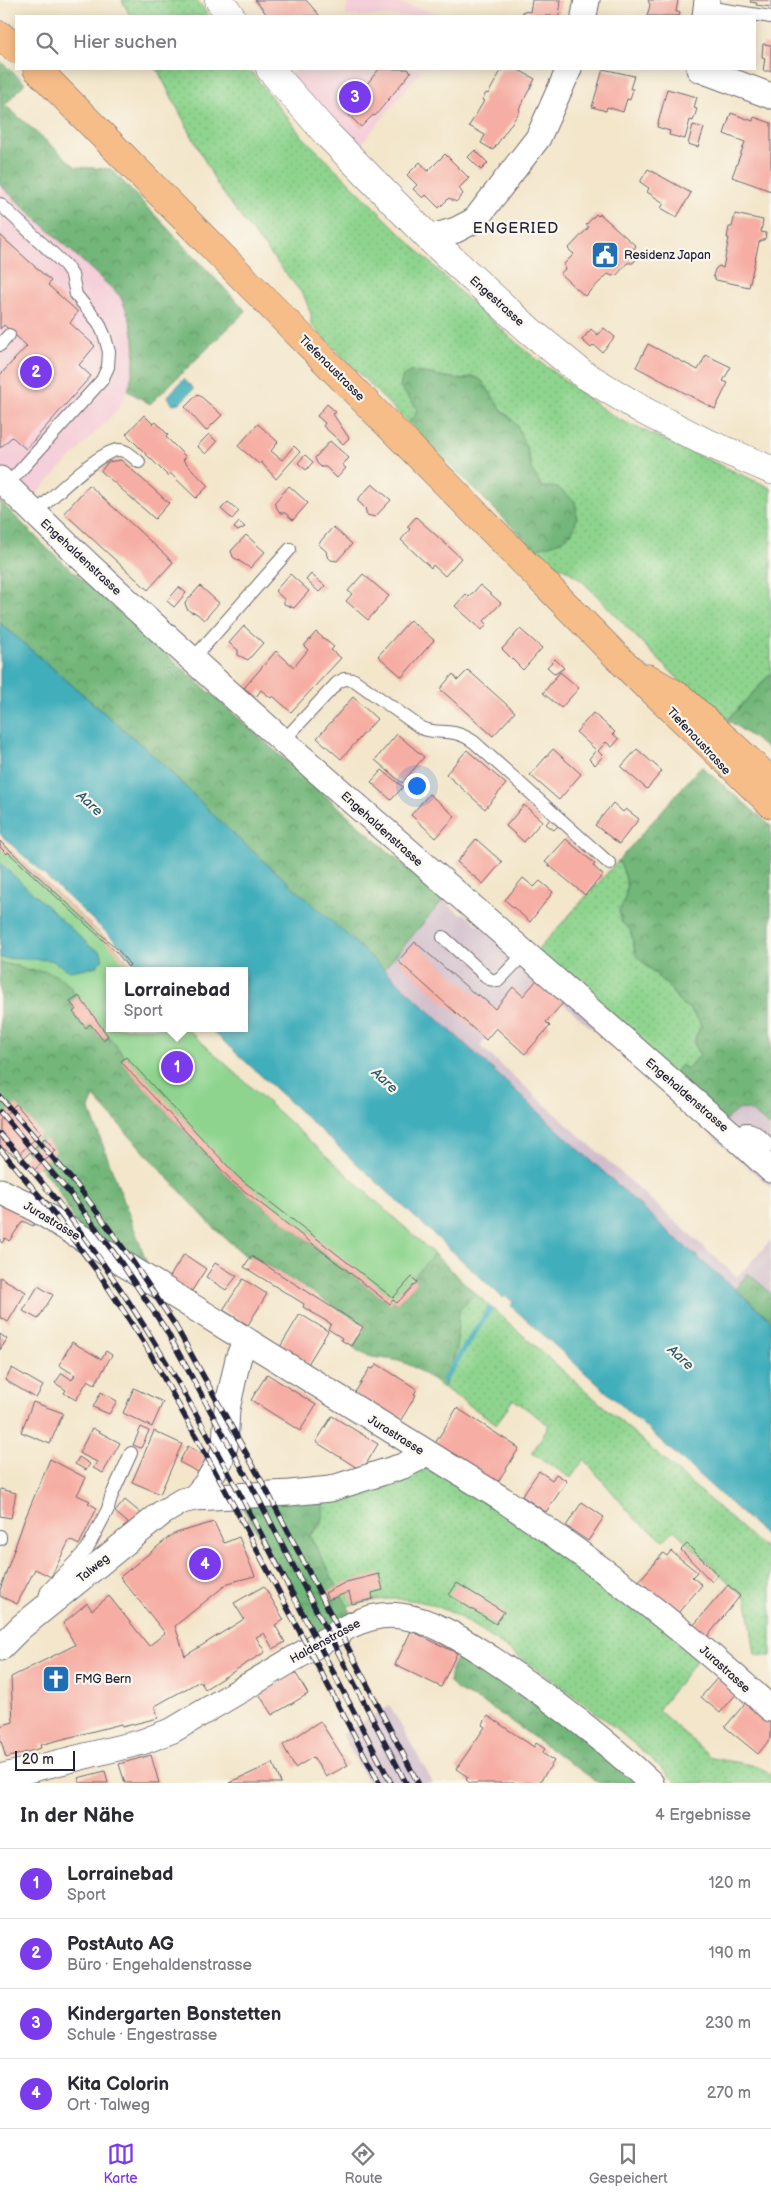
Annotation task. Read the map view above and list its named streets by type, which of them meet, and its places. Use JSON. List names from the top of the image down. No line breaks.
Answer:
{"streets":{"main road":["Tiefenaustrasse"],"street":["Engestrasse","Engehaldenstrasse","Jurastrasse","Talweg","Haldenstrasse"]},"crossings":[["Jurastrasse","Talweg"]],"districts":["ENGERIED"],"water":["Aare"],"places":{"public building":["Residenz Japan"],"church":["FMG Bern"]},"scale_bar":"20 m","page":{"search":"Hier suchen","pins":["3","2","1","4"],"popup":["Lorrainebad","Sport"],"scale":"20 m","heading":["In der Nähe","4 Ergebnisse"],"list":[{"mark":"1","name":"Lorrainebad","note":"Sport","value":"120 m"},{"mark":"2","name":"PostAuto AG","note":"Büro · Engehaldenstrasse","value":"190 m"},{"mark":"3","name":"Kindergarten Bonstetten","note":"Schule · Engestrasse","value":"230 m"},{"mark":"4","name":"Kita Colorin","note":"Ort · Talweg","value":"270 m"}],"nav":["Karte","Route","Gespeichert"]}}
